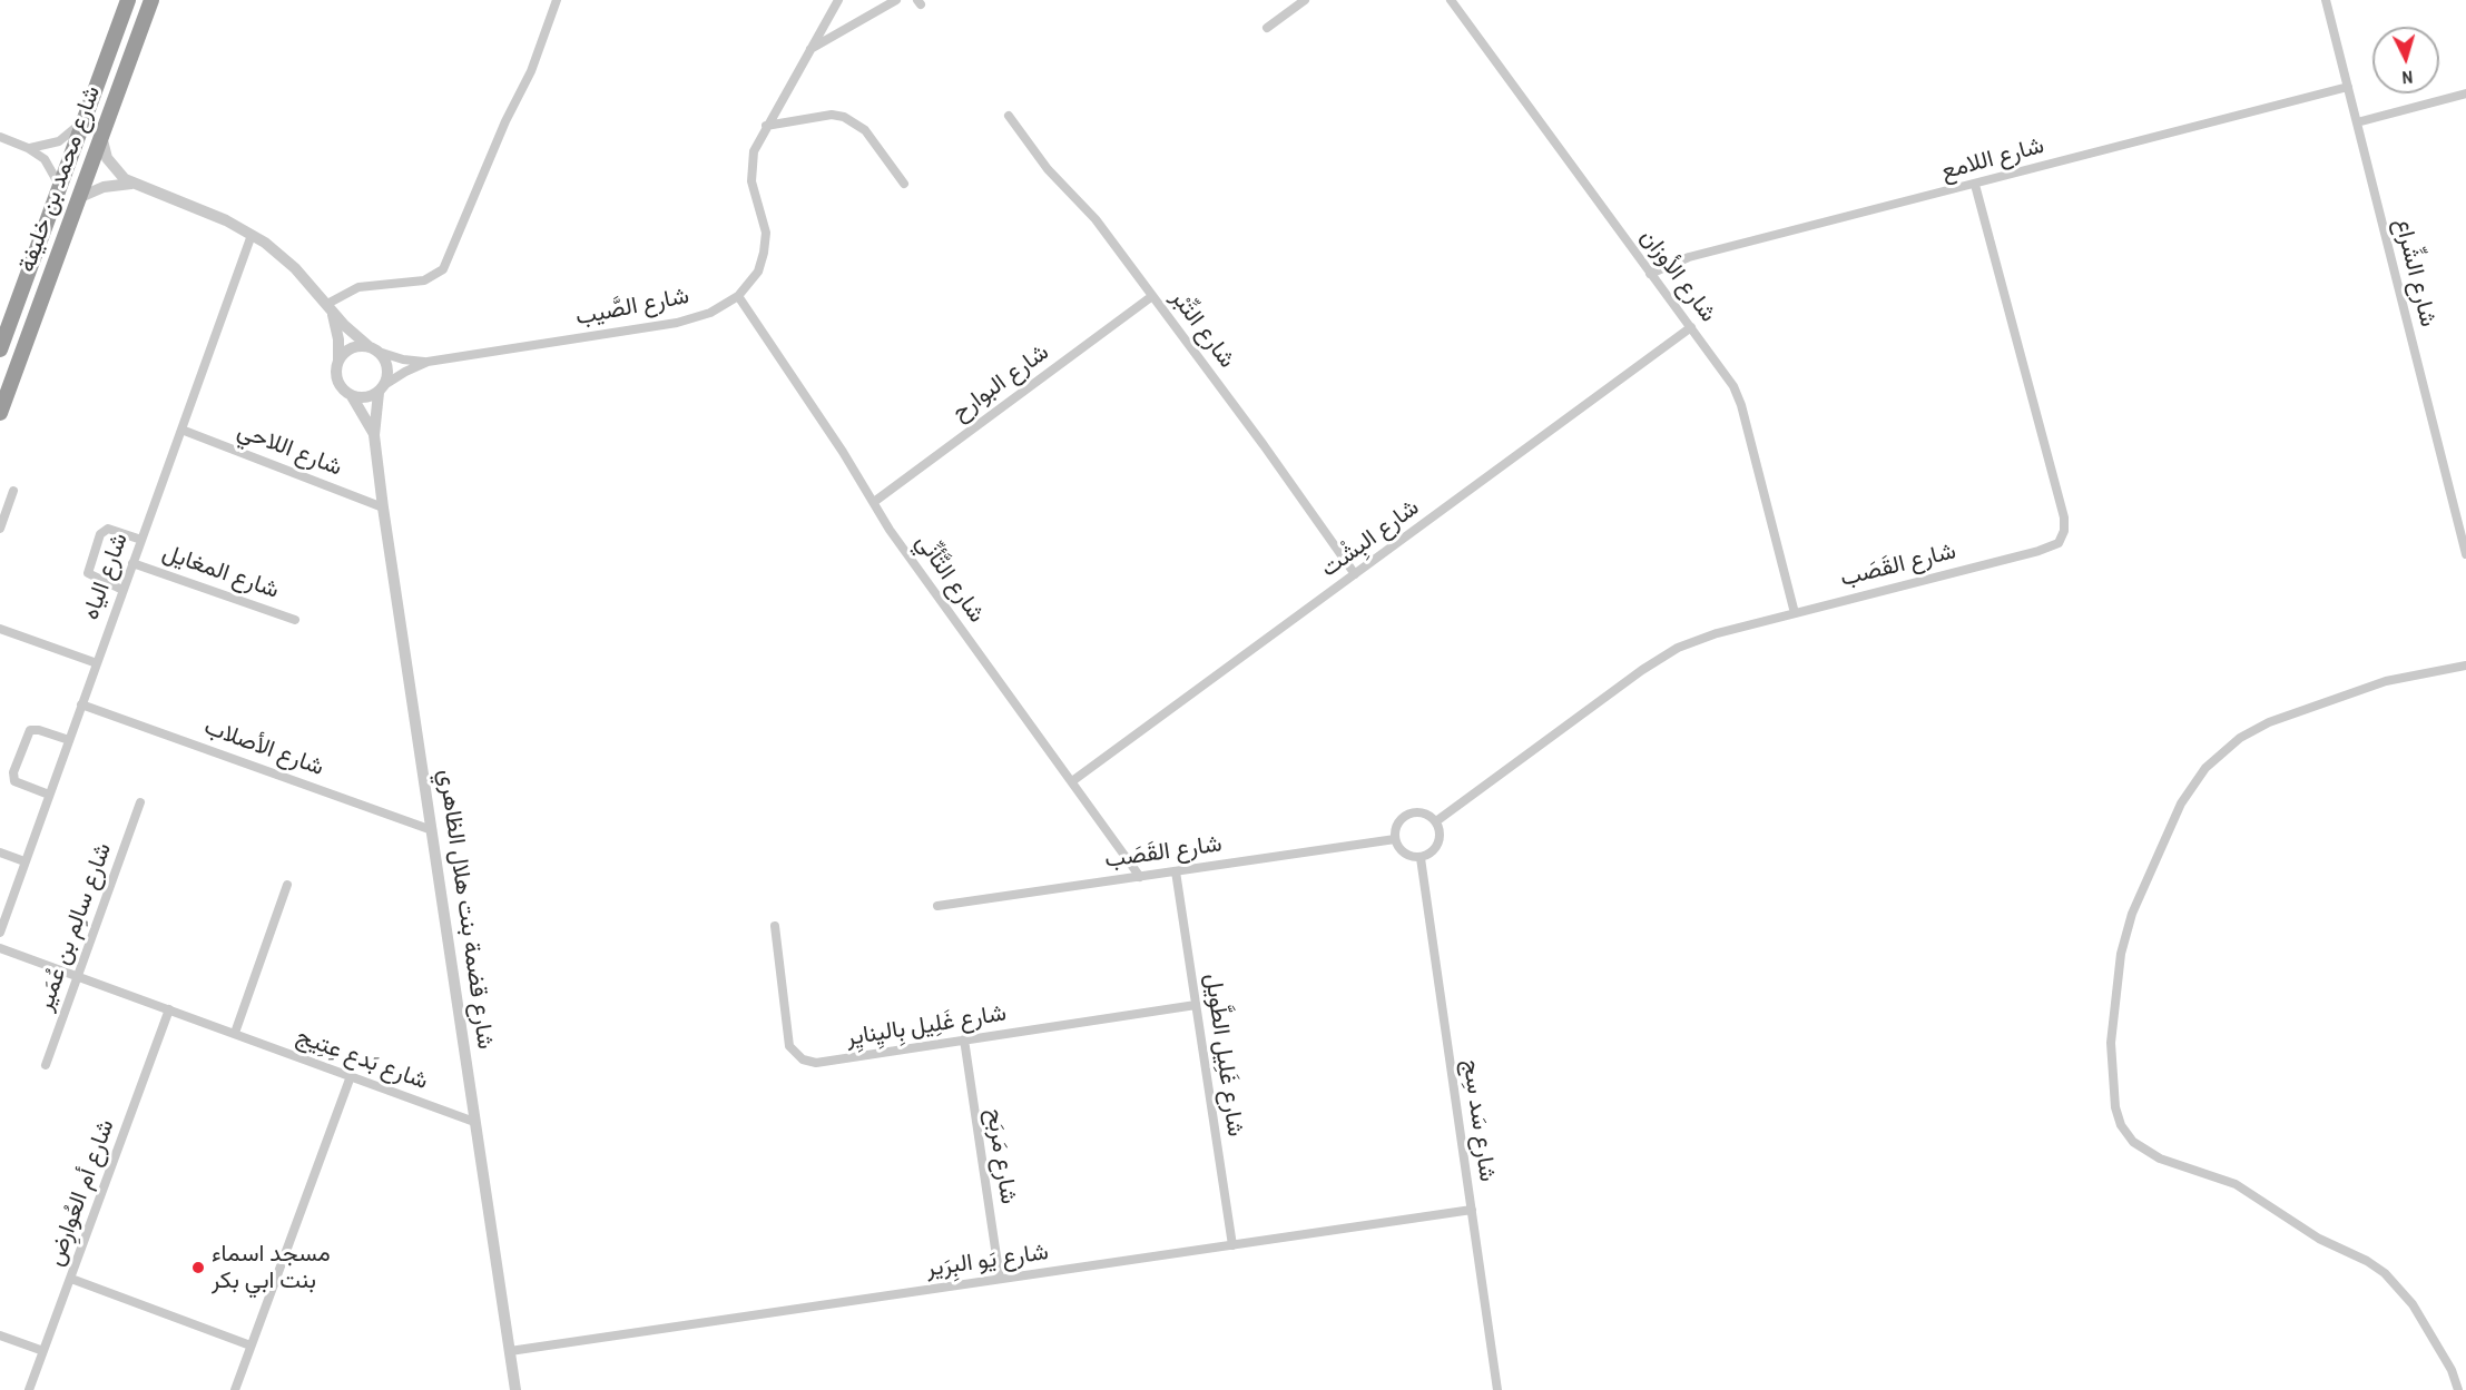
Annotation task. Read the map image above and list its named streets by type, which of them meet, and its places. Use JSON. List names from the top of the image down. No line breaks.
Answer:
{"streets":{"highway":["شارع محمد بن خليفة"],"street":["شارع اللامع","شارع الشِّراع","شارع الأوزان","شارع الصَّيب","شارع التِّبْر","شارع البوارح","شارع اللاحي","شارع البِشْت","شارع القَصَب","شارع المغايل","شارع الياه","شارع التَّأنِّي","شارع الأصلاب","شارع قضمة بنت هلال الظاهري","شارع سالِم بن عُمَير","شارع غَلِيل بِاليِنايِر","شارع غَلِيل الطَّويل","شارع بَدع عِتِيج","شارع سَد سِج","شارع مَربَح","شارع أم العُوارِض","شارع يَو البِرَير"]},"crossings":[["شارع اللامع","شارع الشِّراع"],["شارع اللامع","شارع الأوزان"],["شارع اللامع","شارع القَصَب"],["شارع الأوزان","شارع البِشْت"],["شارع الأوزان","شارع القَصَب"],["شارع الصَّيب","شارع التَّأنِّي"],["شارع الصَّيب","شارع قضمة بنت هلال الظاهري"],["شارع التِّبْر","شارع البوارح"],["شارع التِّبْر","شارع البِشْت"],["شارع البوارح","شارع التَّأنِّي"],["شارع اللاحي","شارع الياه"],["شارع اللاحي","شارع قضمة بنت هلال الظاهري"],["شارع البِشْت","شارع التَّأنِّي"],["شارع القَصَب","شارع التَّأنِّي"],["شارع القَصَب","شارع غَلِيل الطَّويل"],["شارع القَصَب","شارع سَد سِج"],["شارع المغايل","شارع الياه"],["شارع الياه","شارع الأصلاب"],["شارع الأصلاب","شارع قضمة بنت هلال الظاهري"],["شارع قضمة بنت هلال الظاهري","شارع بَدع عِتِيج"],["شارع قضمة بنت هلال الظاهري","شارع يَو البِرَير"],["شارع سالِم بن عُمَير","شارع بَدع عِتِيج"],["شارع غَلِيل بِاليِنايِر","شارع غَلِيل الطَّويل"],["شارع غَلِيل بِاليِنايِر","شارع مَربَح"],["شارع غَلِيل الطَّويل","شارع يَو البِرَير"],["شارع بَدع عِتِيج","شارع أم العُوارِض"],["شارع سَد سِج","شارع يَو البِرَير"],["شارع مَربَح","شارع يَو البِرَير"]],"places":["مسجد اسماء بنت ابي بكر"],"north":"bottom"}
